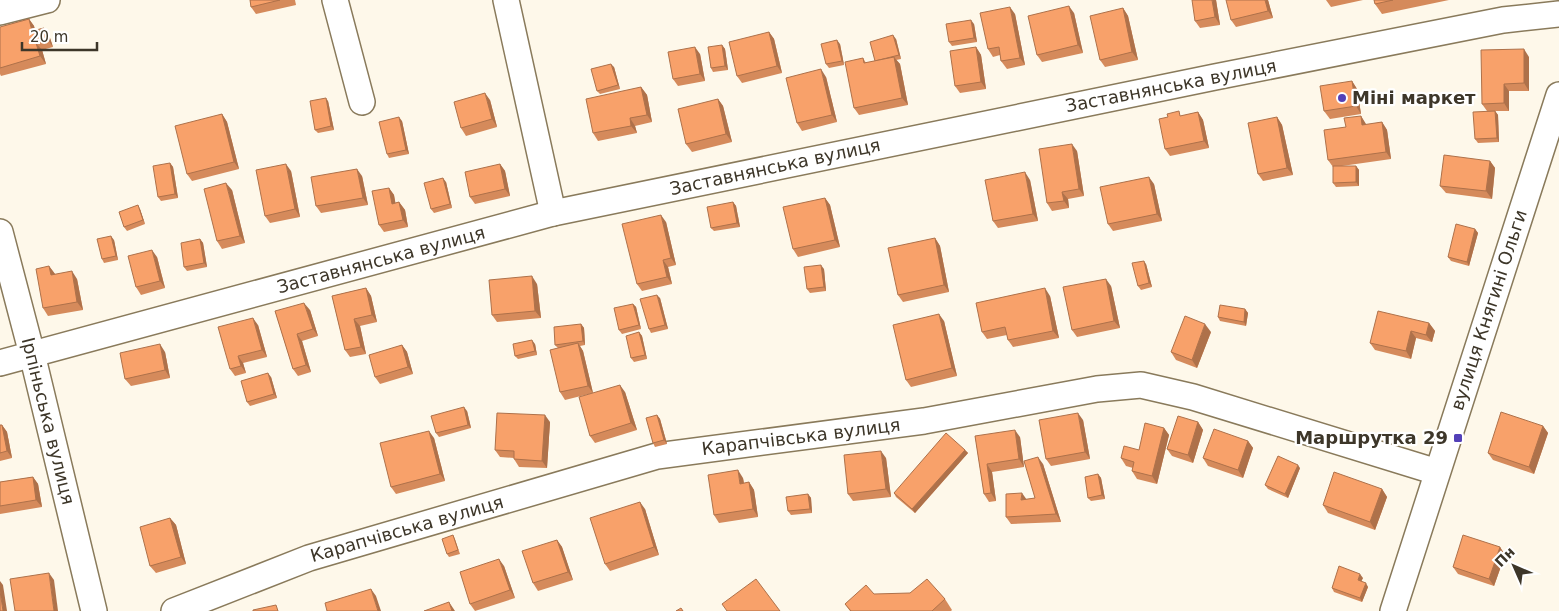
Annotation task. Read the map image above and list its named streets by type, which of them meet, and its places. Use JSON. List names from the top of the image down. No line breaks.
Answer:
{"streets":{"street":["Заставнянська вулиця","вулиця Княгині Ольги","Ірпіньська вулиця","Карапчівська вулиця"]},"crossings":[["Заставнянська вулиця","Ірпіньська вулиця"],["вулиця Княгині Ольги","Карапчівська вулиця"]],"places":{"other":["Міні маркет"],"transit":["Маршрутка 29"]},"scale_bar":"20 m","north":"top left"}
